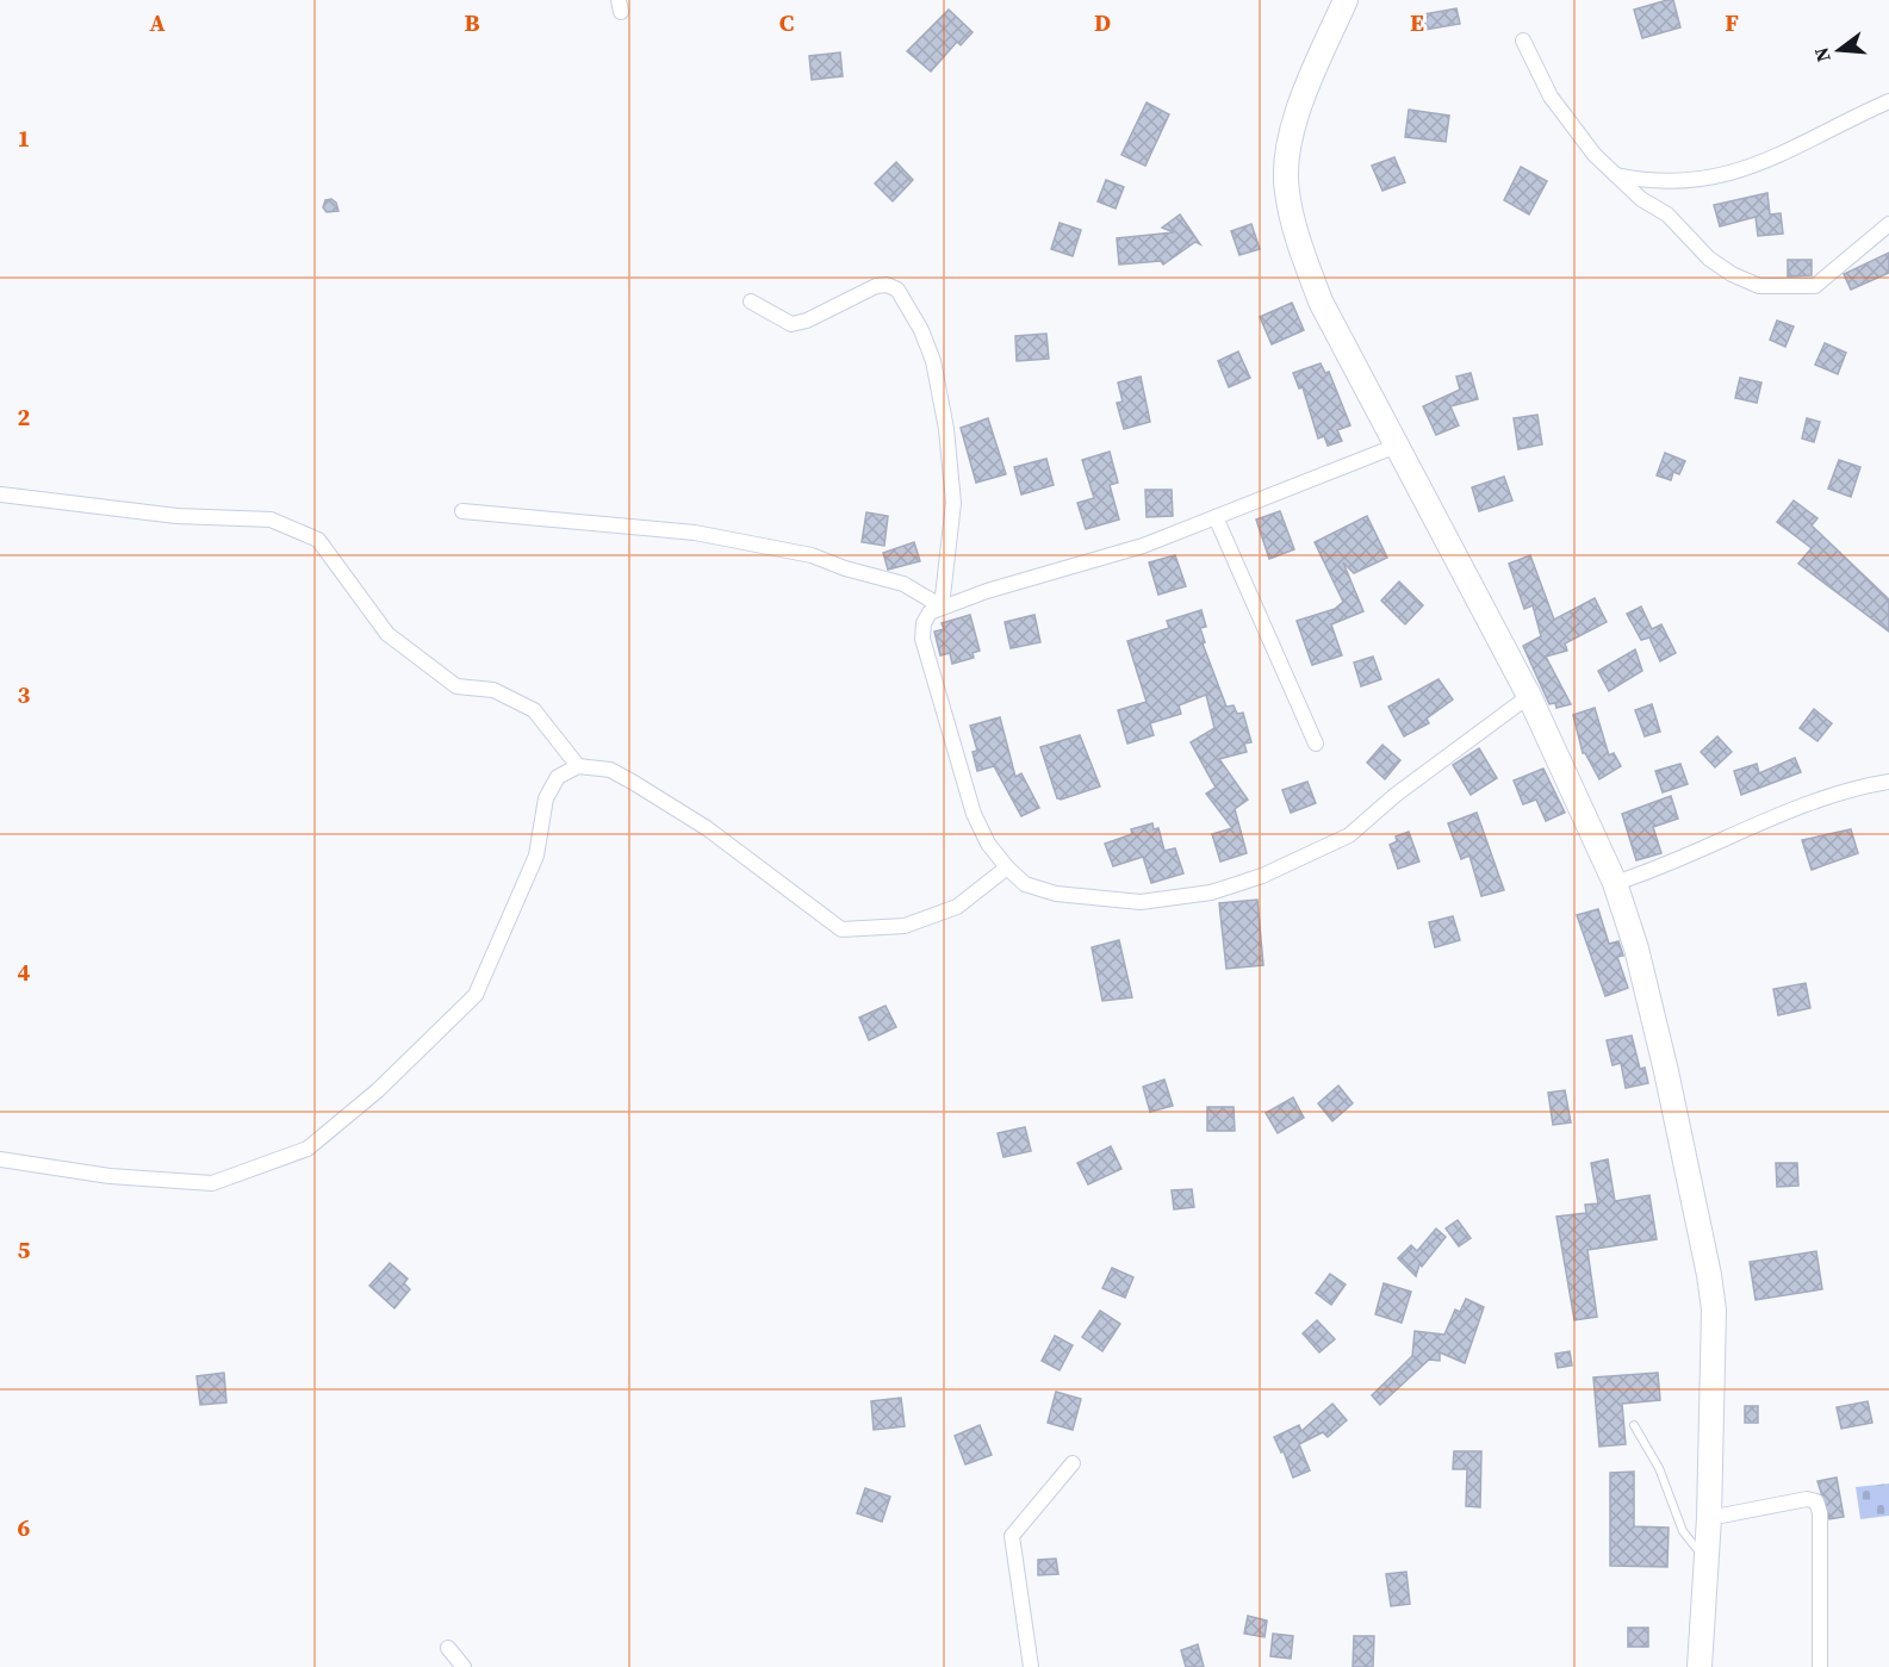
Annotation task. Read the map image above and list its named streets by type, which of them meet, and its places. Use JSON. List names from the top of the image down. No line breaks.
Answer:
{"north":"left","grid":{"columns":["A","B","C","D","E","F"],"rows":["1","2","3","4","5","6"]}}
